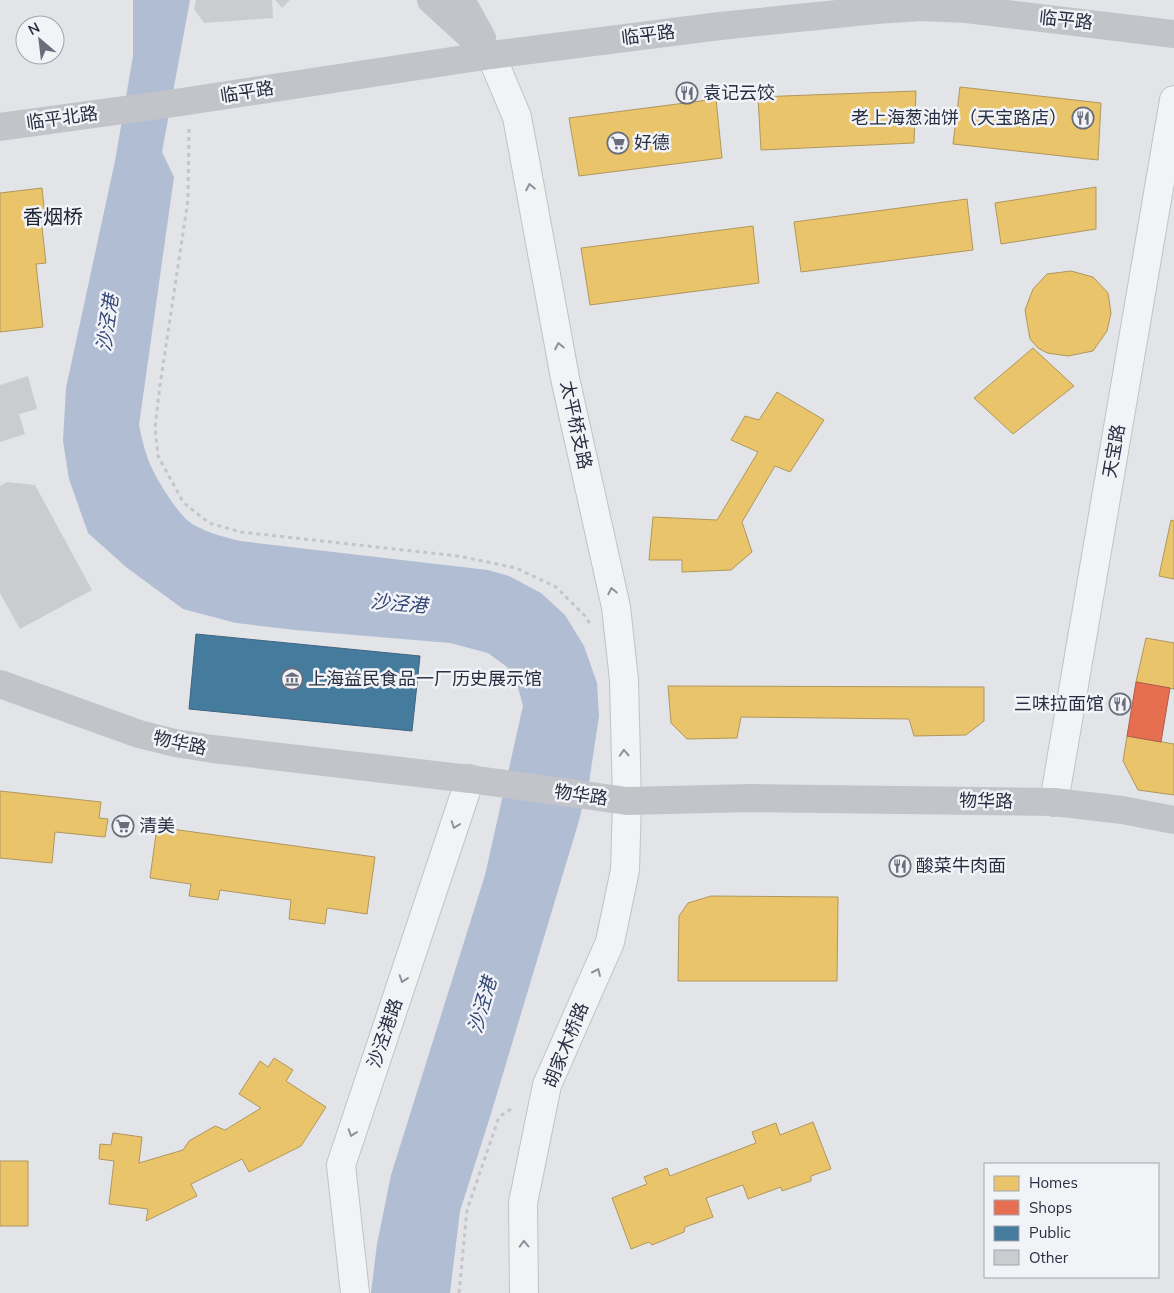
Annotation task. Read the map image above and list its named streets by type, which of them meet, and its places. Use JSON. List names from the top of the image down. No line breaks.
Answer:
{"streets":{"main road":["临平路","临平北路","物华路"],"street":["太平桥支路","天宝路","沙泾港路","胡家木桥路"]},"crossings":[["临平路","临平北路"],["临平路","太平桥支路"],["太平桥支路","物华路"],["太平桥支路","胡家木桥路"],["天宝路","物华路"],["物华路","沙泾港路"],["物华路","胡家木桥路"]],"one_way":["太平桥支路","沙泾港路","胡家木桥路"],"districts":["香烟桥"],"water":["沙泾港"],"places":{"restaurant":["袁记云饺","老上海葱油饼（天宝路店）","三味拉面馆","酸菜牛肉面"],"supermarket":["好德","清美"],"museum":["上海益民食品一厂历史展示馆"]},"legend":["Homes","Shops","Public","Other"],"north":"top left"}
